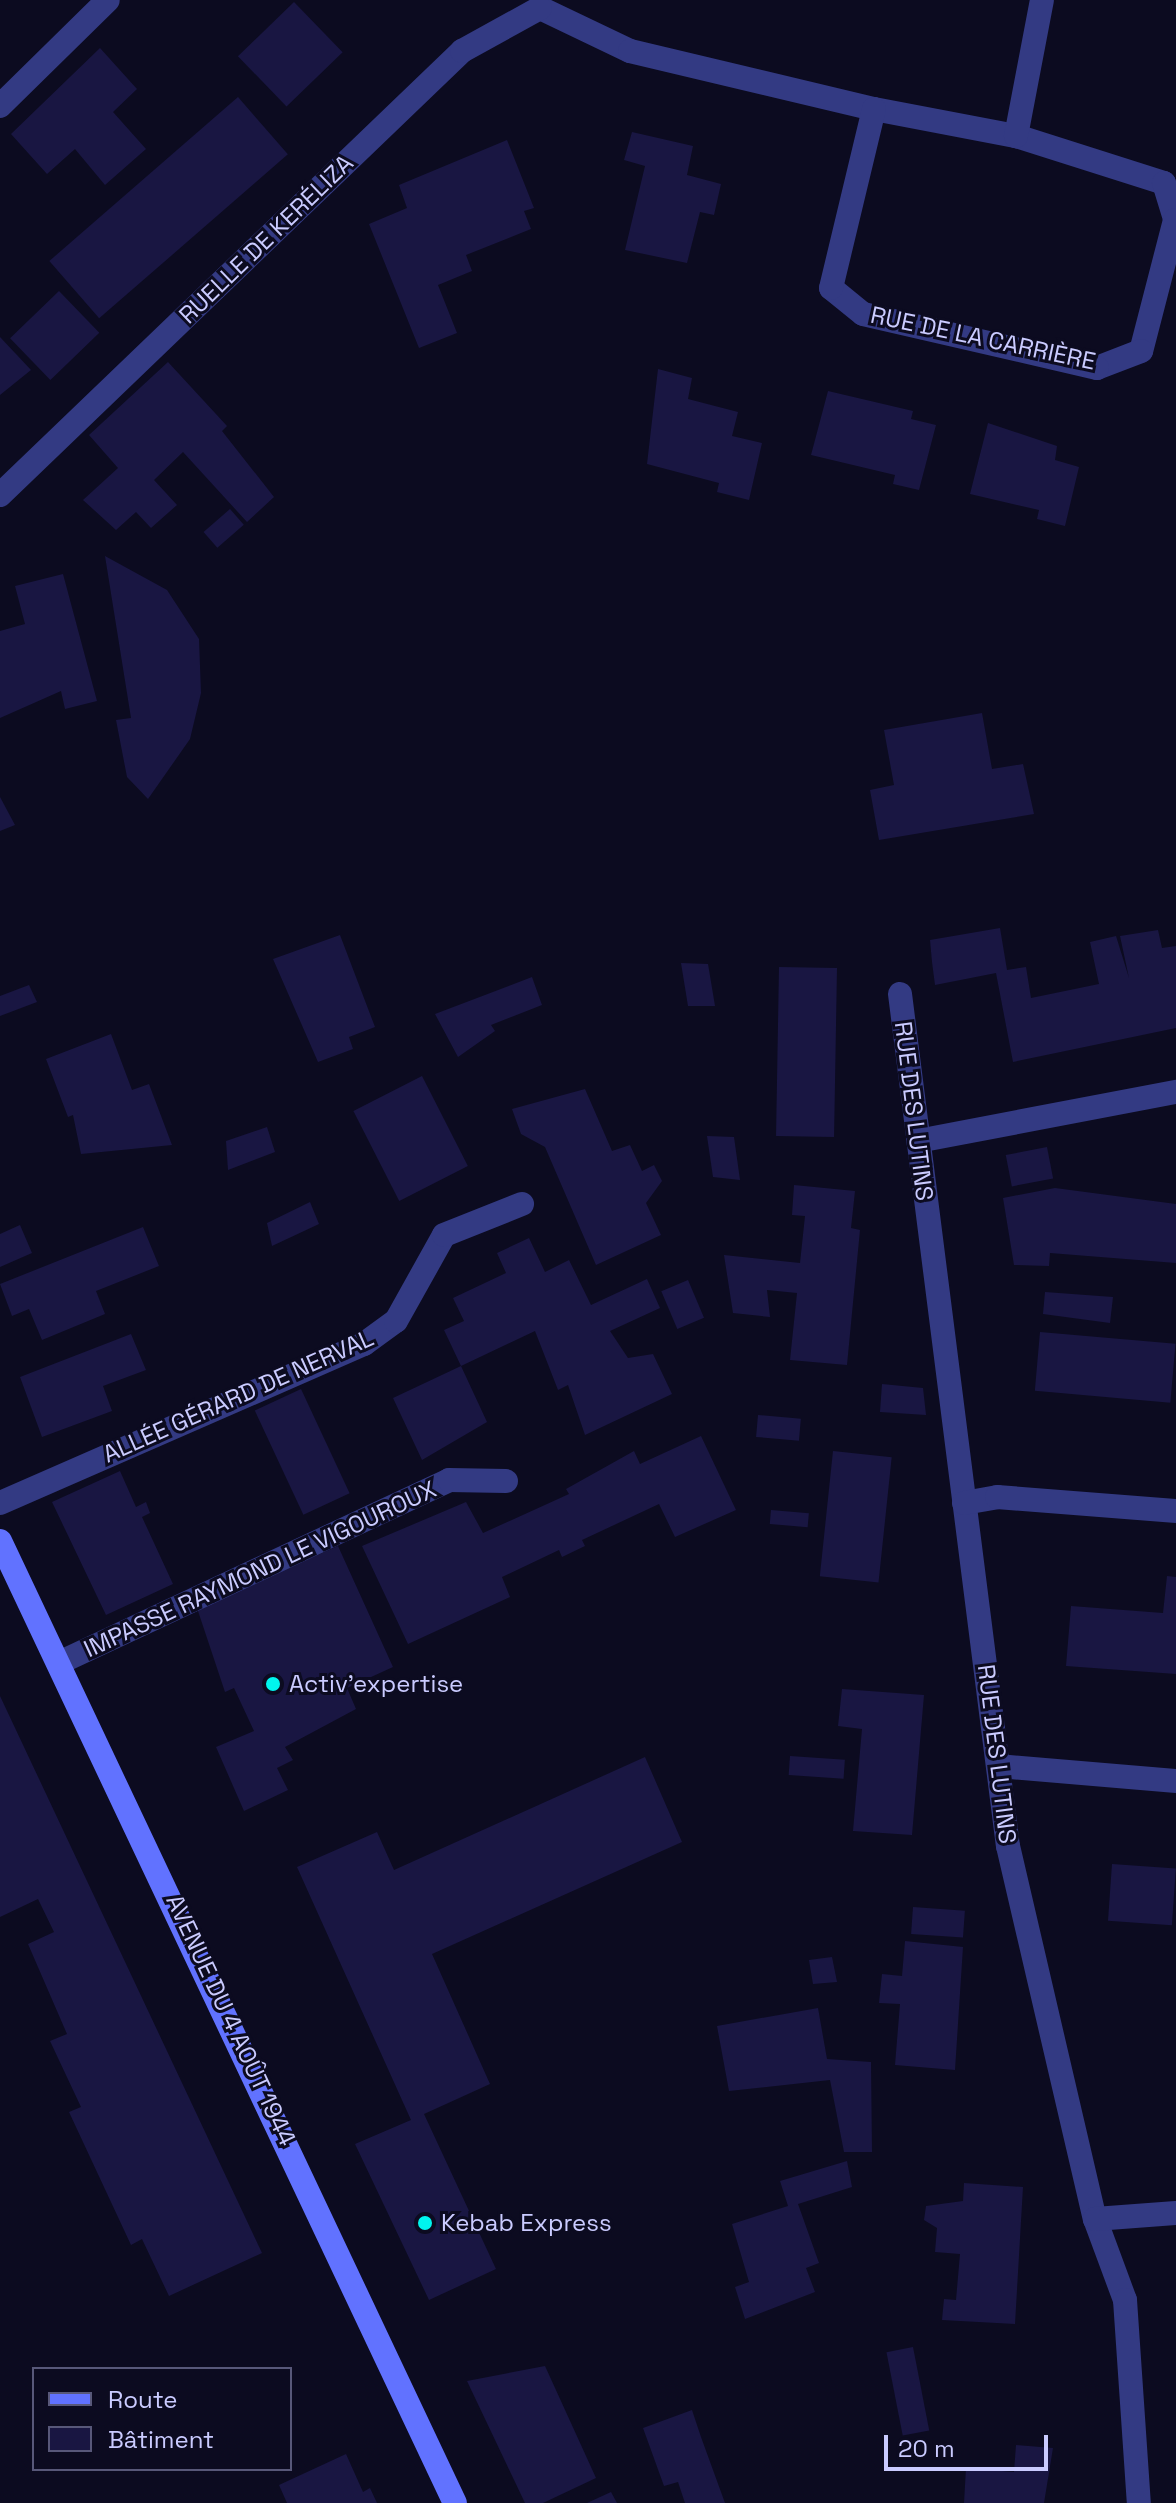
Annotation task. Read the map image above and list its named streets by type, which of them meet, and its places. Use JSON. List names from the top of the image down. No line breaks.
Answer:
{"streets":{"street":["RUELLE DE KERÉLIZA","RUE DE LA CARRIÈRE","RUE DES LUTINS","ALLÉE GÉRARD DE NERVAL","IMPASSE RAYMOND LE VIGOUROUX","AVENUE DU 4 AOÛT 1944"]},"crossings":[["RUELLE DE KERÉLIZA","RUE DE LA CARRIÈRE"],["IMPASSE RAYMOND LE VIGOUROUX","AVENUE DU 4 AOÛT 1944"]],"places":["Activ'expertise","Kebab Express"],"legend":["Route","Bâtiment"],"scale_bar":"20 m"}
